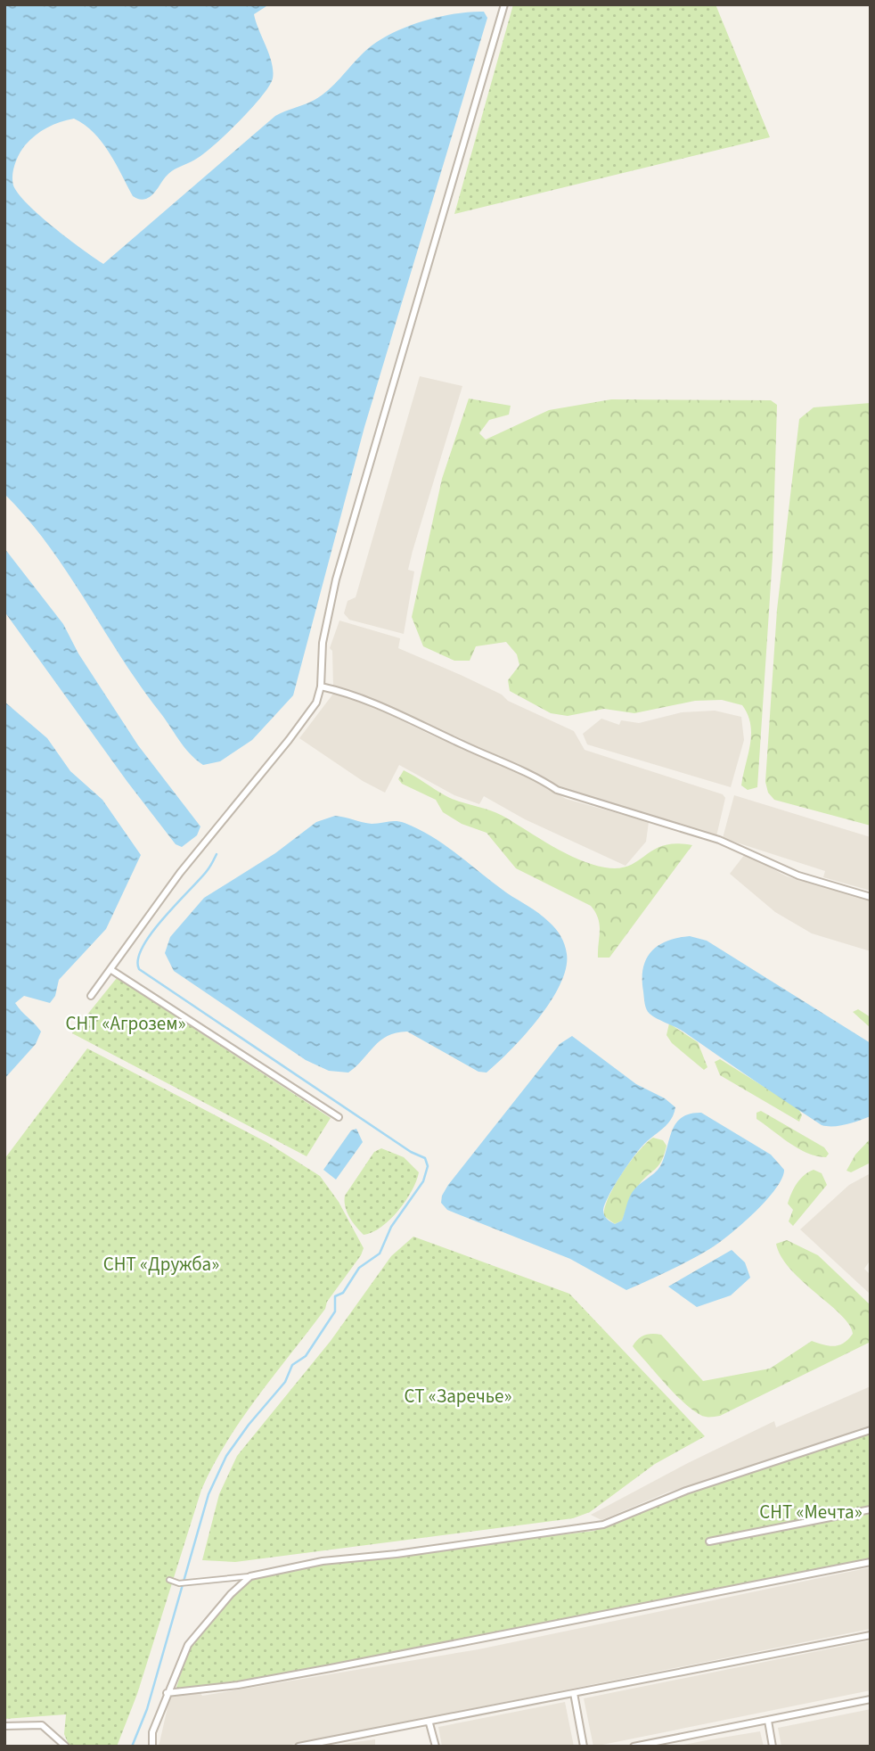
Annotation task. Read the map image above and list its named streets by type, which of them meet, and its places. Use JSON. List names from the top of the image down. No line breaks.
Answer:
{"parks":["СНТ «Агрозем»","СНТ «Дружба»","СТ «Заречье»","СНТ «Мечта»"]}
